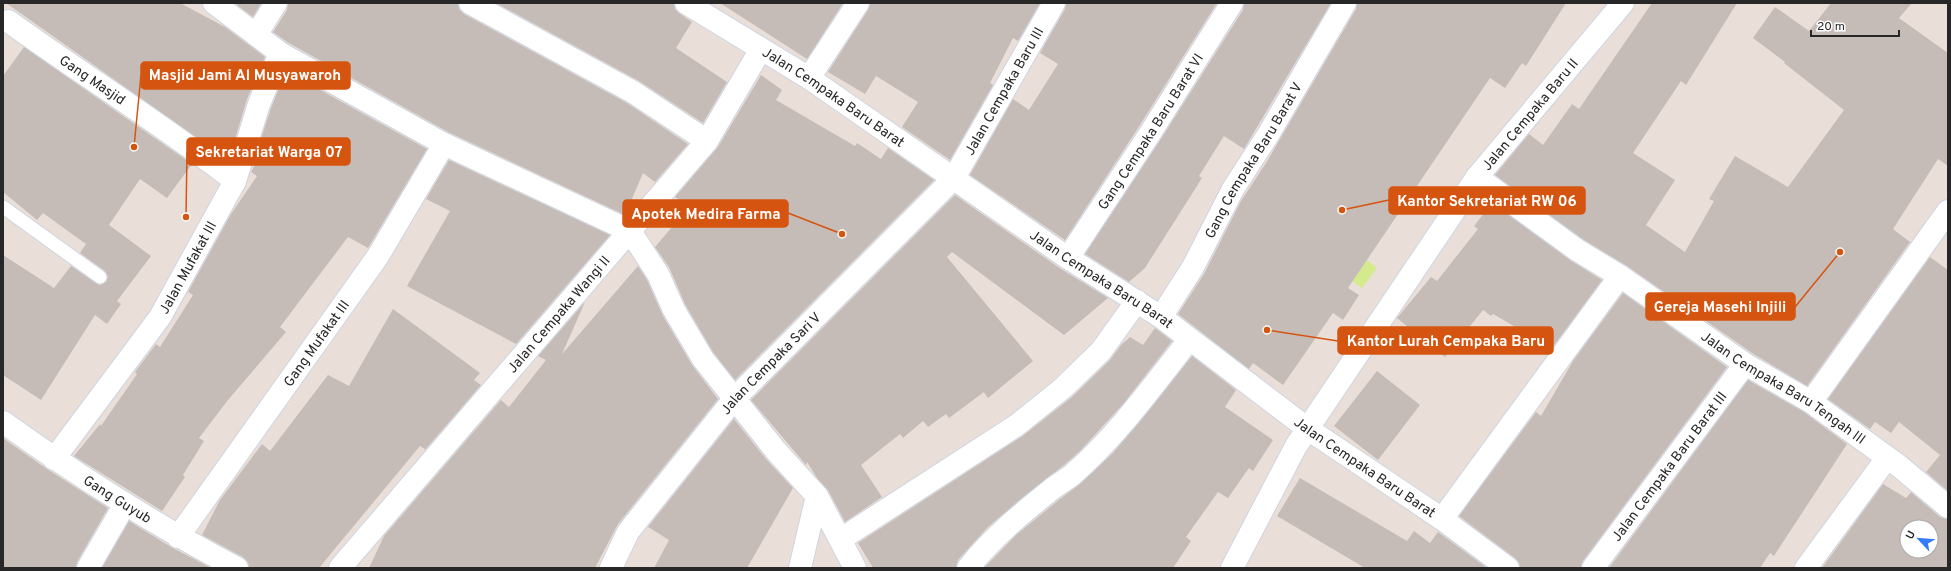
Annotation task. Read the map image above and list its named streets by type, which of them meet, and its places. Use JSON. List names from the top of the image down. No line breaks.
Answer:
{"streets":{"street":["Gang Masjid","Jalan Cempaka Baru III","Jalan Cempaka Baru Barat","Jalan Cempaka Baru II","Gang Cempaka Baru Barat VI","Gang Cempaka Baru Barat V","Jalan Mufakat III","Jalan Cempaka Wangi II","Gang Mufakat III","Jalan Cempaka Sari V","Jalan Cempaka Baru Tengah III","Jalan Cempaka Baru Barat III","Gang Guyub"]},"crossings":[["Gang Masjid","Jalan Mufakat III"],["Jalan Cempaka Baru III","Jalan Cempaka Baru Barat"],["Jalan Cempaka Baru III","Jalan Cempaka Sari V"],["Jalan Cempaka Baru Barat","Jalan Cempaka Baru II"],["Jalan Cempaka Baru Barat","Gang Cempaka Baru Barat VI"],["Jalan Cempaka Baru Barat","Gang Cempaka Baru Barat V"],["Jalan Cempaka Baru Barat","Jalan Cempaka Wangi II"],["Jalan Cempaka Baru Barat","Jalan Cempaka Sari V"],["Jalan Cempaka Baru II","Jalan Cempaka Baru Tengah III"],["Jalan Mufakat III","Gang Guyub"],["Gang Mufakat III","Gang Guyub"],["Jalan Cempaka Baru Tengah III","Jalan Cempaka Baru Barat III"]],"places":["Masjid Jami Al Musyawaroh","Kantor Sekretariat RW 06","Sekretariat Warga 07","Apotek Medira Farma","Gereja Masehi Injili","Kantor Lurah Cempaka Baru"],"scale_bar":"20 m","north":"top left"}
